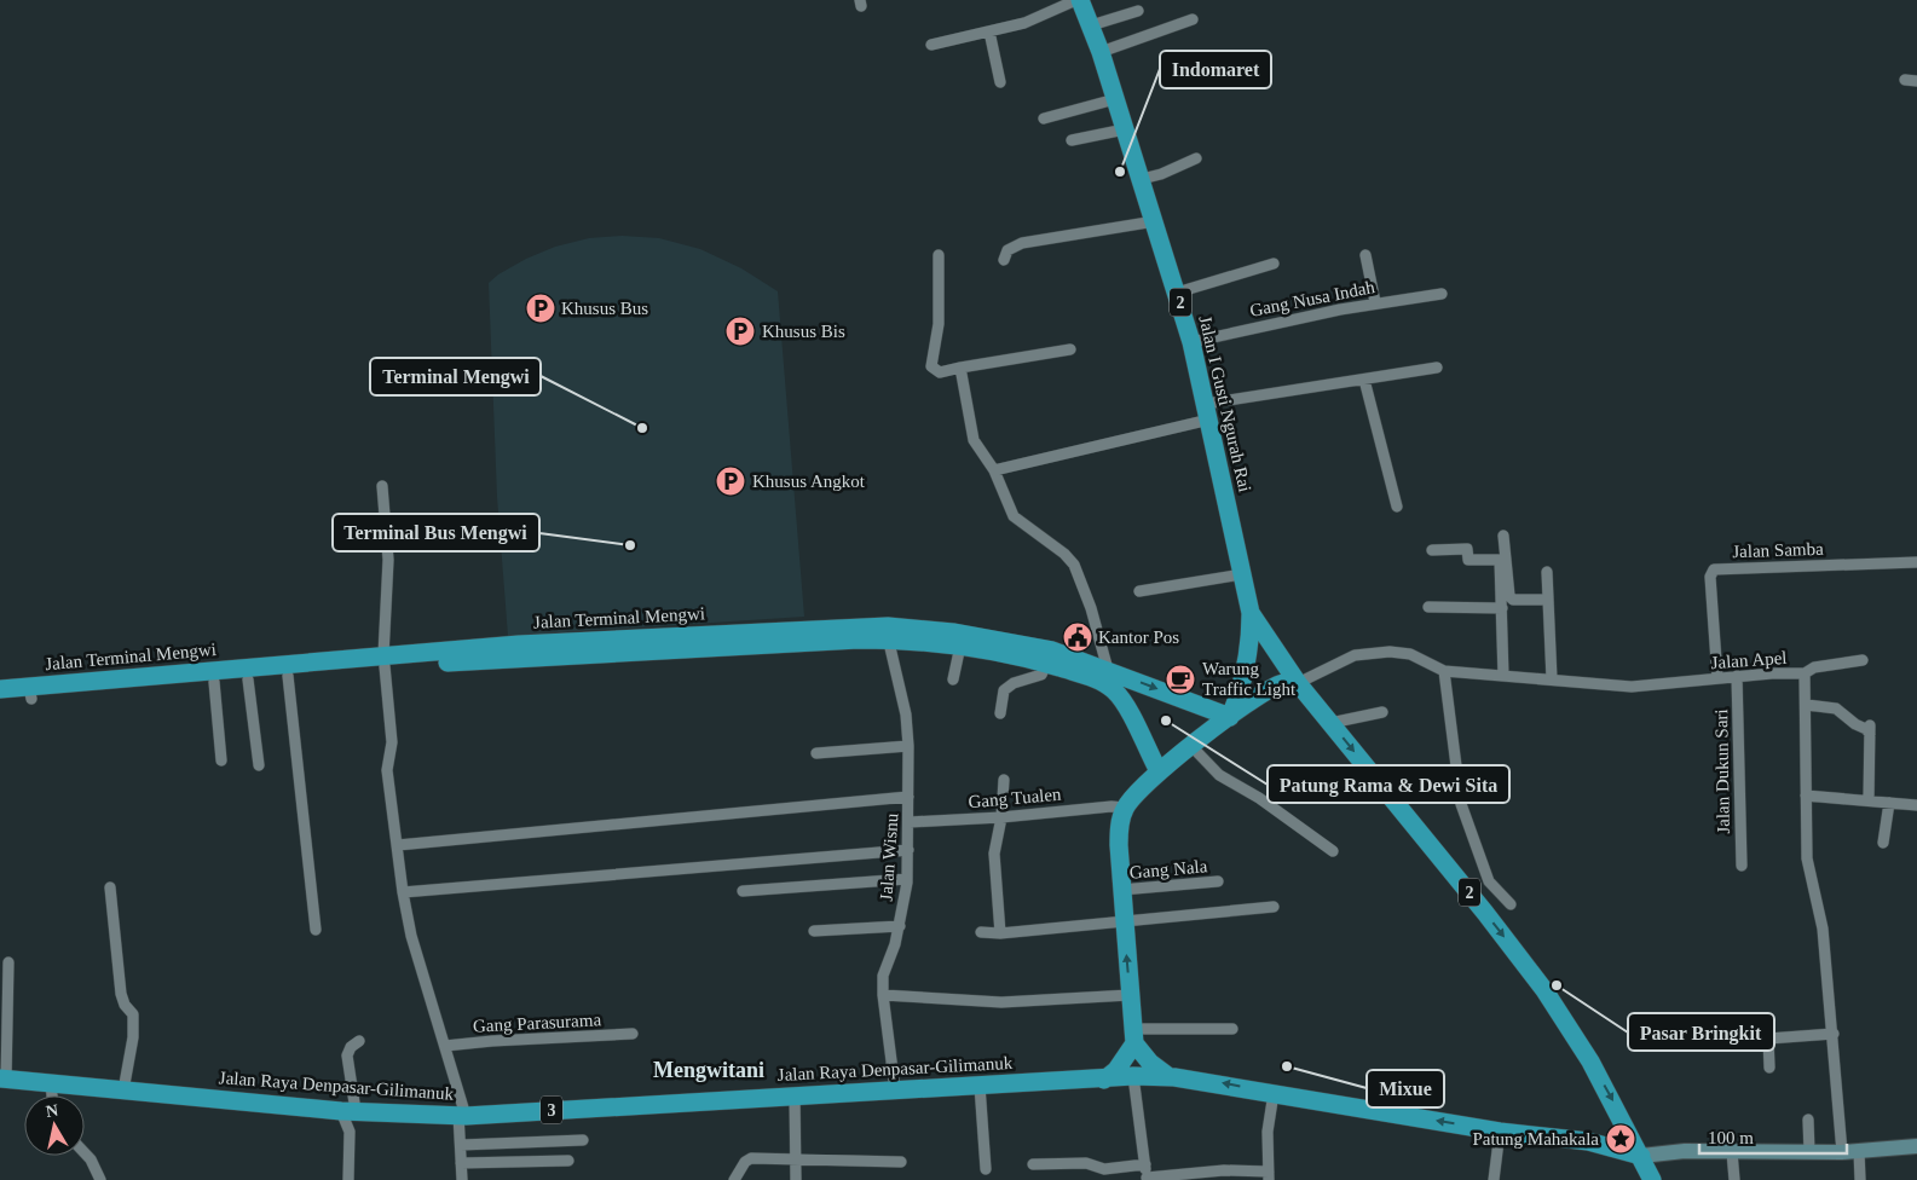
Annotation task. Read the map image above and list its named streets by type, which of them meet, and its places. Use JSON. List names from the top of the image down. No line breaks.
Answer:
{"streets":{"highway":["2","Jalan I Gusti Ngurah Rai","Jalan Terminal Mengwi","Jalan Raya Denpasar-Gilimanuk","3"],"street":["Gang Nusa Indah","Jalan Samba","Jalan Apel","Jalan Dukun Sari","Gang Tualen","Jalan Wisnu","Gang Nala","Gang Parasurama"]},"crossings":[["Gang Nusa Indah","Jalan I Gusti Ngurah Rai"],["2","Jalan I Gusti Ngurah Rai"],["2","Jalan Terminal Mengwi"],["2","Jalan Apel"],["Jalan Samba","Jalan Apel"],["Jalan Terminal Mengwi","Jalan Wisnu"],["Jalan Apel","Jalan Dukun Sari"],["Gang Tualen","Jalan Wisnu"],["Jalan Wisnu","Jalan Raya Denpasar-Gilimanuk"]],"districts":["Mengwitani"],"places":{"other":["Indomaret","Terminal Mengwi","Terminal Bus Mengwi","Patung Rama & Dewi Sita","Pasar Bringkit","Mixue"],"parking":["Khusus Bus","Khusus Bis","Khusus Angkot"],"public building":["Kantor Pos"],"cafe":["Warung Traffic Light"],"place":["Patung Mahakala"]},"scale_bar":"100 m","north":"top"}
